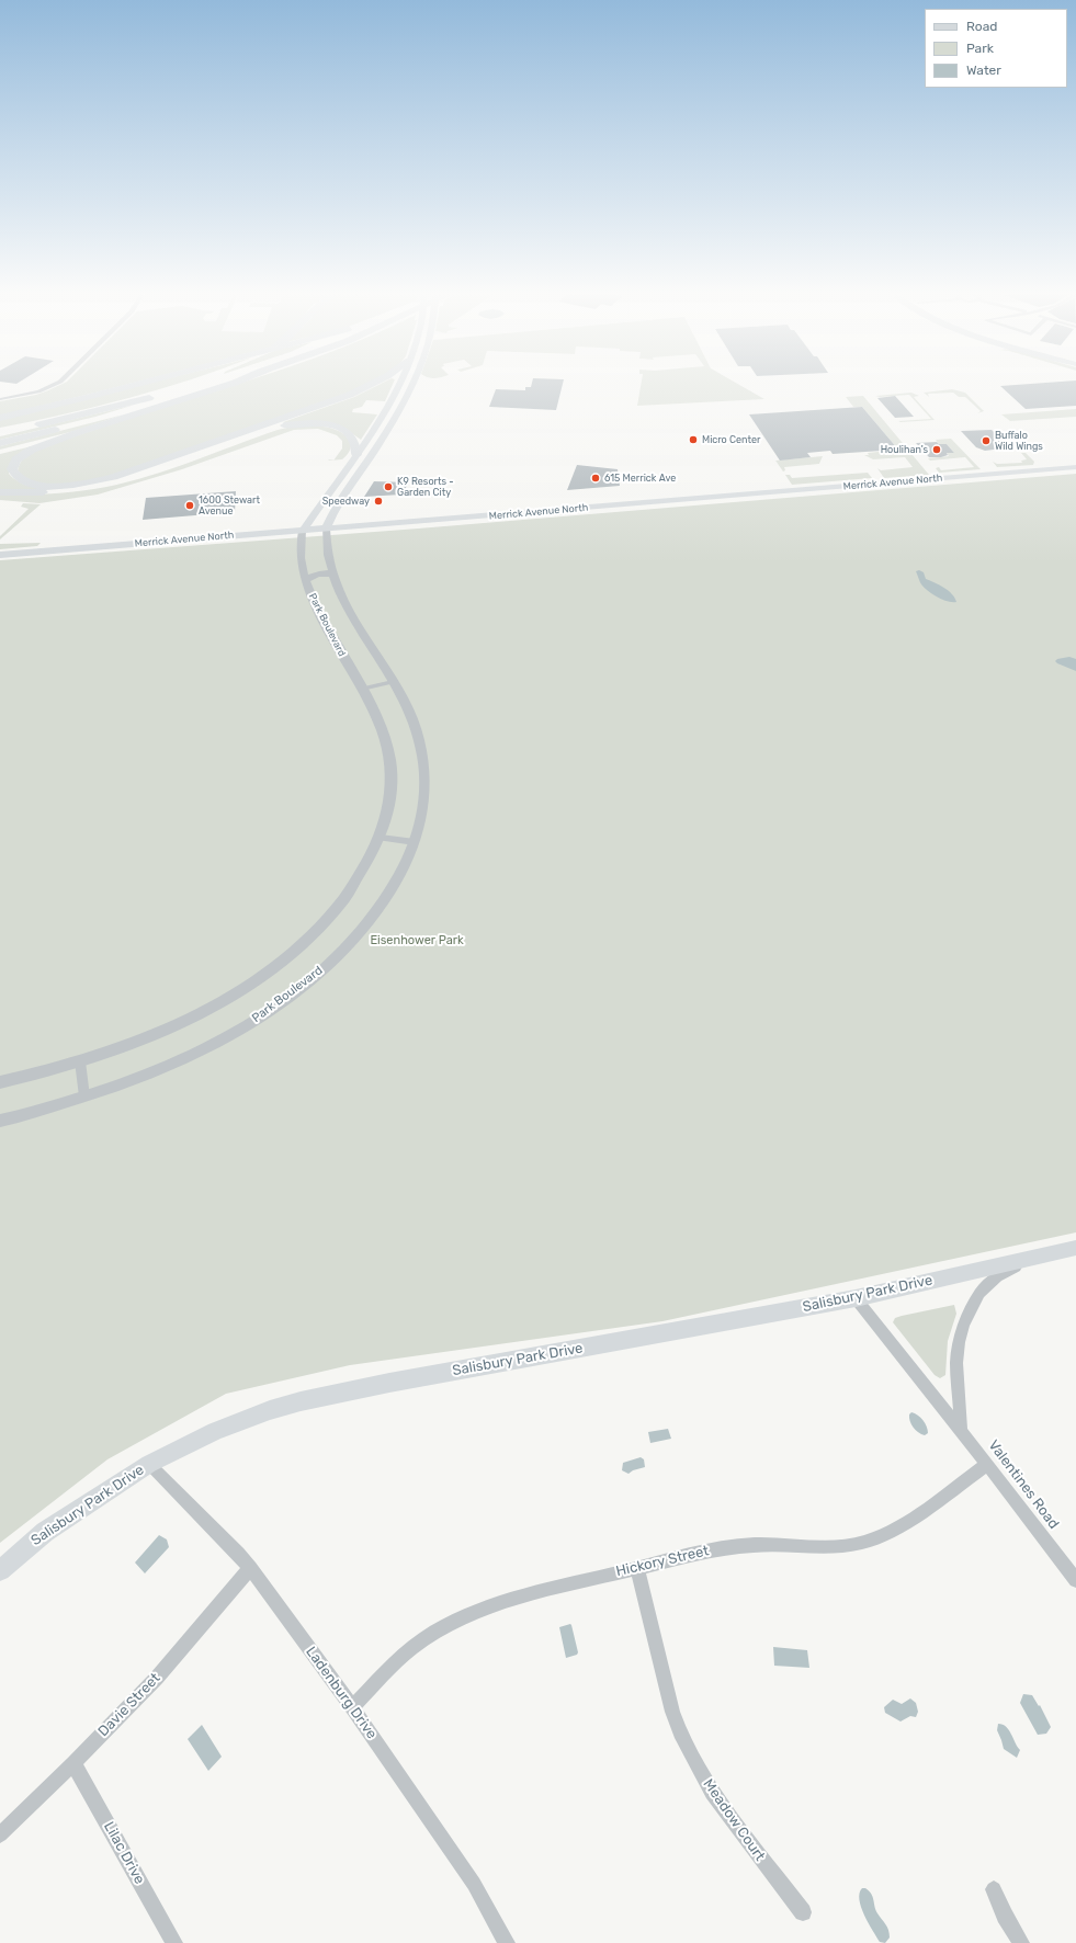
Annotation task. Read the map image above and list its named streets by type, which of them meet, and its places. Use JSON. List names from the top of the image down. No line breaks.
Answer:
{"streets":{"main road":["Merrick Avenue North","Salisbury Park Drive"],"street":["Park Boulevard","Valentines Road","Hickory Street","Ladenburg Drive","Davie Street","Meadow Court","Lilac Drive"]},"crossings":[["Merrick Avenue North","Park Boulevard"],["Salisbury Park Drive","Valentines Road"],["Salisbury Park Drive","Ladenburg Drive"],["Valentines Road","Hickory Street"],["Hickory Street","Ladenburg Drive"],["Hickory Street","Meadow Court"],["Ladenburg Drive","Davie Street"],["Davie Street","Lilac Drive"]],"parks":["Eisenhower Park"],"places":["Micro Center","Buffalo Wild Wings","Houlihan's","615 Merrick Ave","K9 Resorts - Garden City","Speedway","1600 Stewart Avenue"],"legend":["Road","Park","Water"]}
